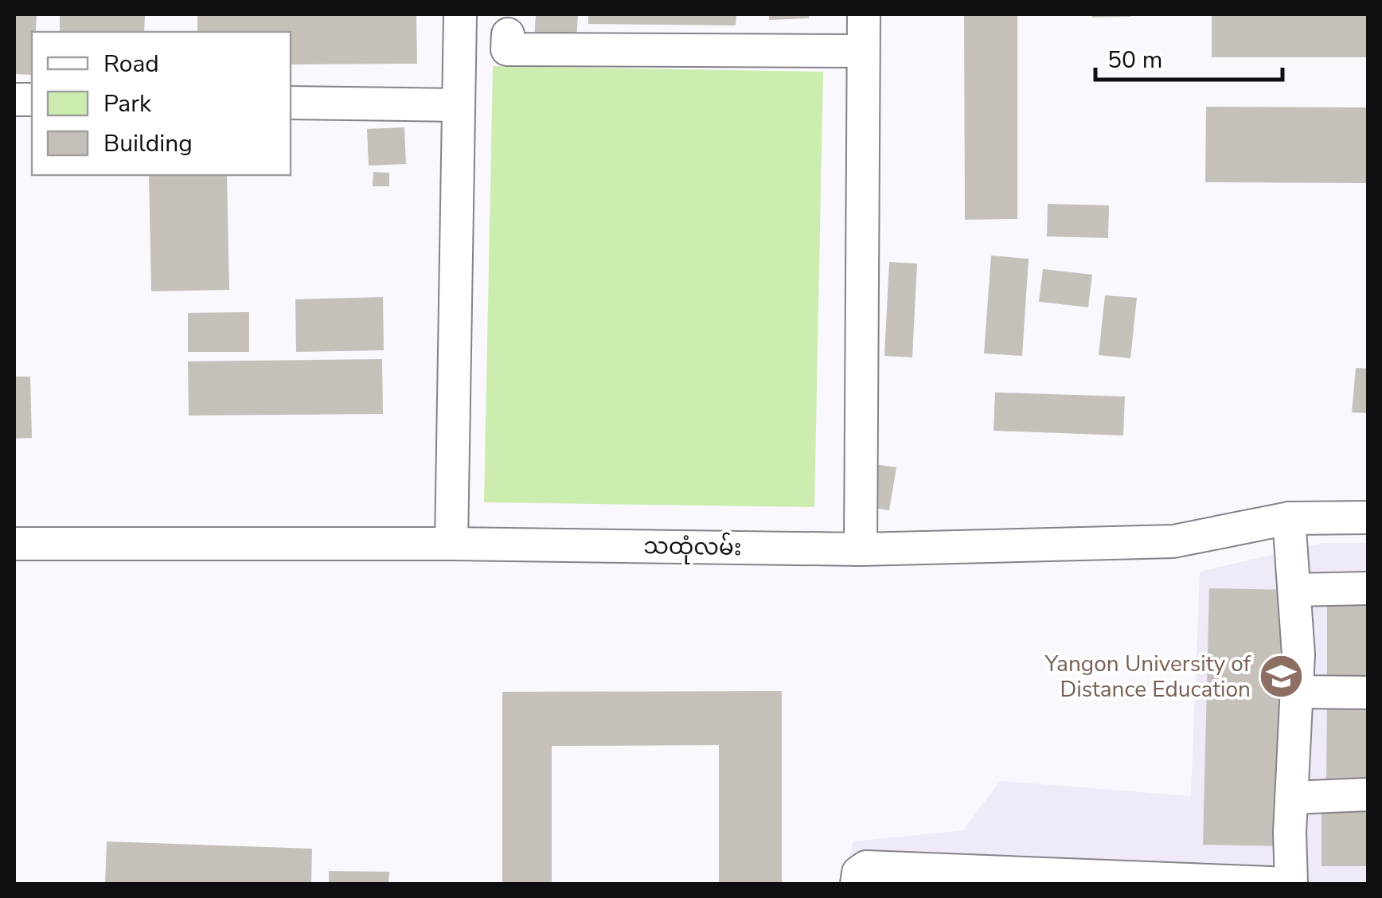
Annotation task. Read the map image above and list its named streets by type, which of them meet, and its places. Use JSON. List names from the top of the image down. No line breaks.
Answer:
{"streets":{"street":["သထုံလမ်း"]},"places":{"school or university":["Yangon University of Distance Education"]},"legend":["Road","Park","Building"],"scale_bar":"50 m"}
